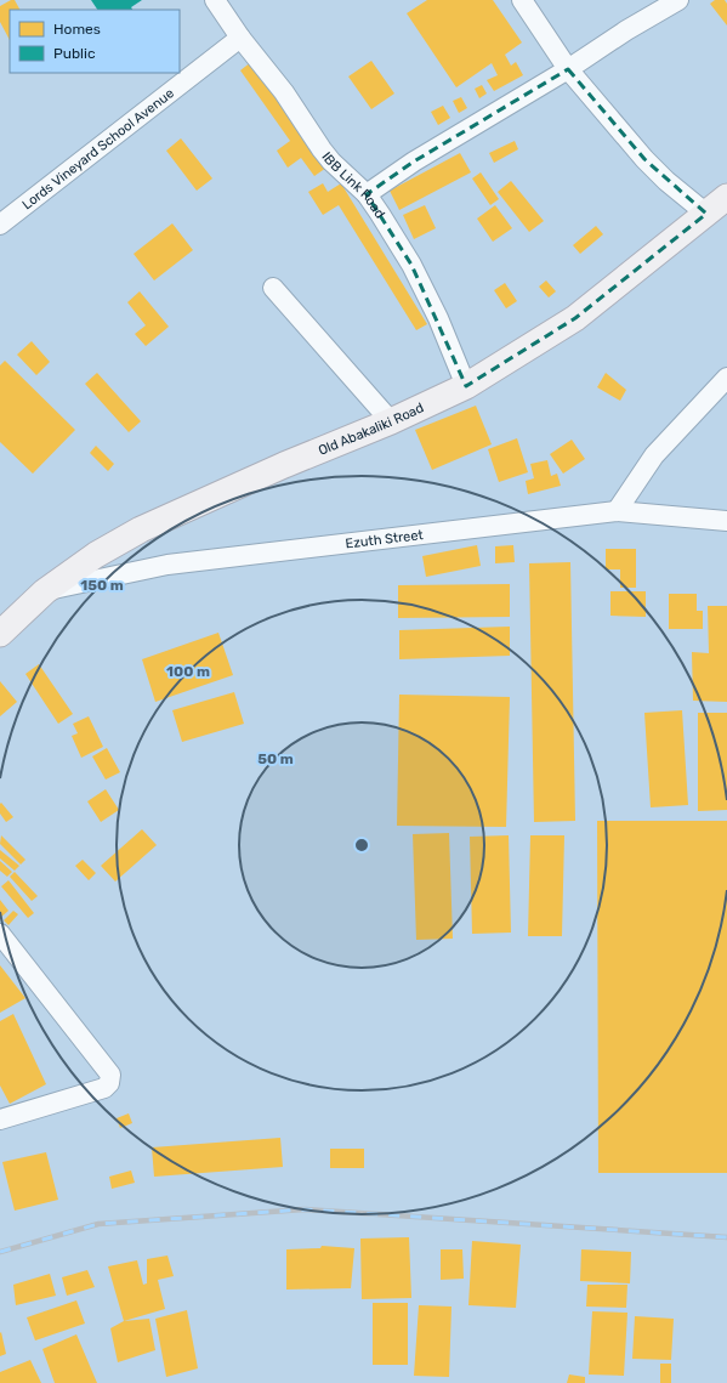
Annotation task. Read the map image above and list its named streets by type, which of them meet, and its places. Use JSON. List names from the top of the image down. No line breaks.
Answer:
{"streets":{"main road":["Old Abakaliki Road"],"street":["Lords Vineyard School Avenue","IBB Link Road","Ezuth Street"]},"crossings":[["Lords Vineyard School Avenue","IBB Link Road"],["IBB Link Road","Old Abakaliki Road"],["Old Abakaliki Road","Ezuth Street"]],"legend":["Homes","Public"],"rings":["150 m","100 m","50 m"]}
